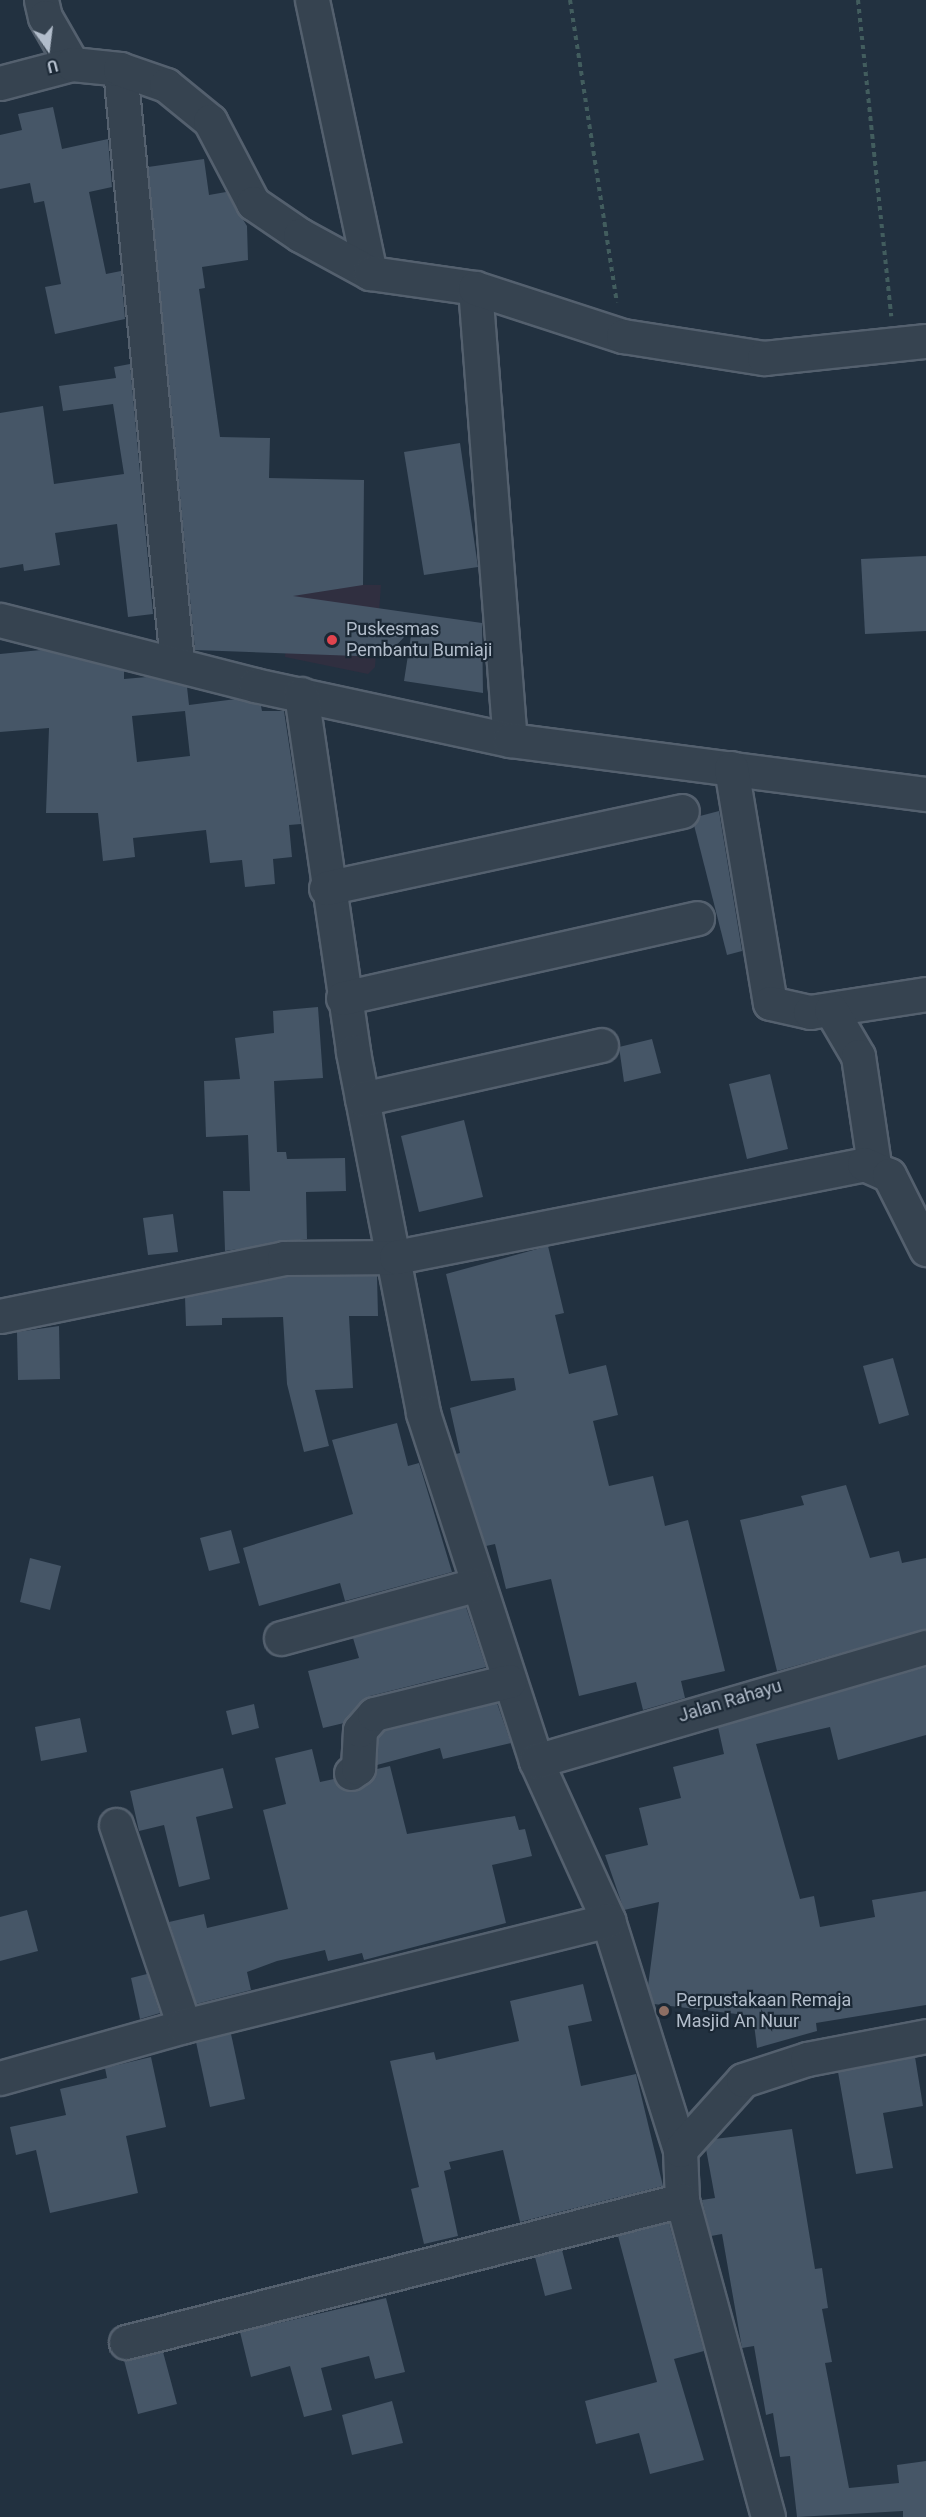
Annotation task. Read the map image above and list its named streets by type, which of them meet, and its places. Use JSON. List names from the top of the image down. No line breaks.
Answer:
{"streets":{"street":["Jalan Rahayu"]},"places":["Puskesmas Pembantu Bumiaji","Perpustakaan Remaja Masjid An Nuur"],"north":"bottom"}
